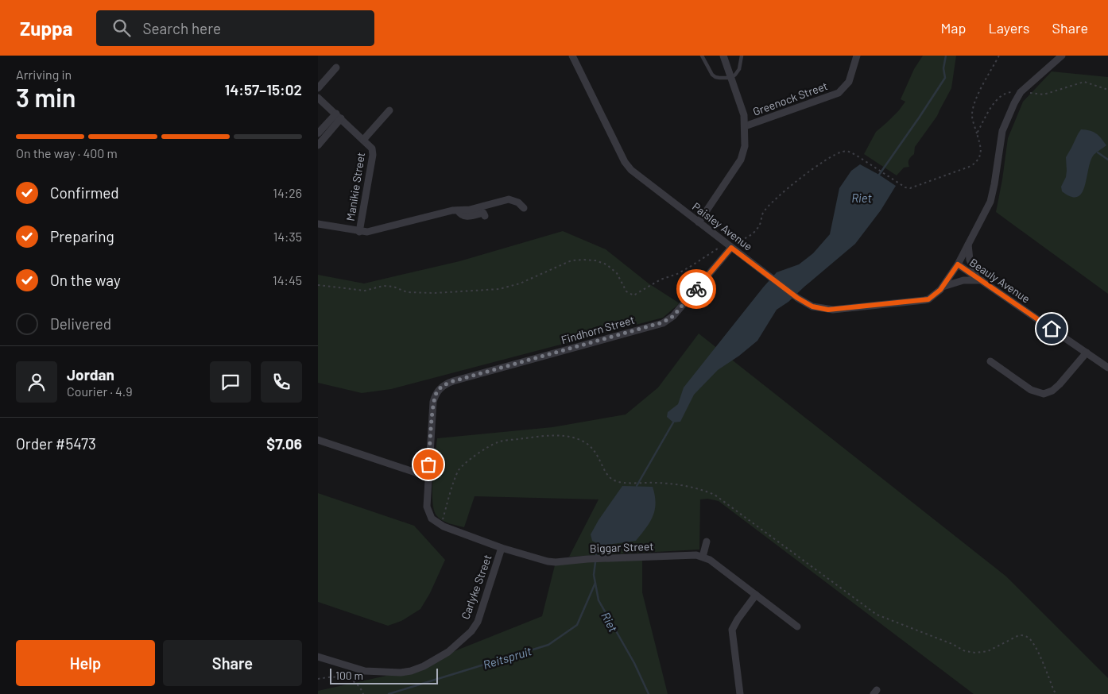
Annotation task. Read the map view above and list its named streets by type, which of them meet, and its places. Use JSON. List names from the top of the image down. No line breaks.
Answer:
{"streets":{"street":["Greenock Street","Manikie Street","Paisley Avenue","Beauly Avenue","Findhorn Street","Biggar Street","Carlyke Street"]},"crossings":[["Greenock Street","Paisley Avenue"],["Paisley Avenue","Beauly Avenue"],["Paisley Avenue","Findhorn Street"],["Findhorn Street","Biggar Street"],["Biggar Street","Carlyke Street"]],"water":["Riet","Reitspruit"],"scale_bar":"100 m","page":{"header":"Zuppa","search":"Search here","nav":["Map","Layers","Share"],"heading":["3 min","Arriving in","14:57–15:02"],"panel":["Jordan","Courier · 4.9","Order #5473","$7.06"],"bar":"On the way · 400 m","list":[["Confirmed","14:26"],["Preparing","14:35"],["On the way","14:45"],"Delivered"],"buttons":["Help","Share"],"scale":"100 m"}}
